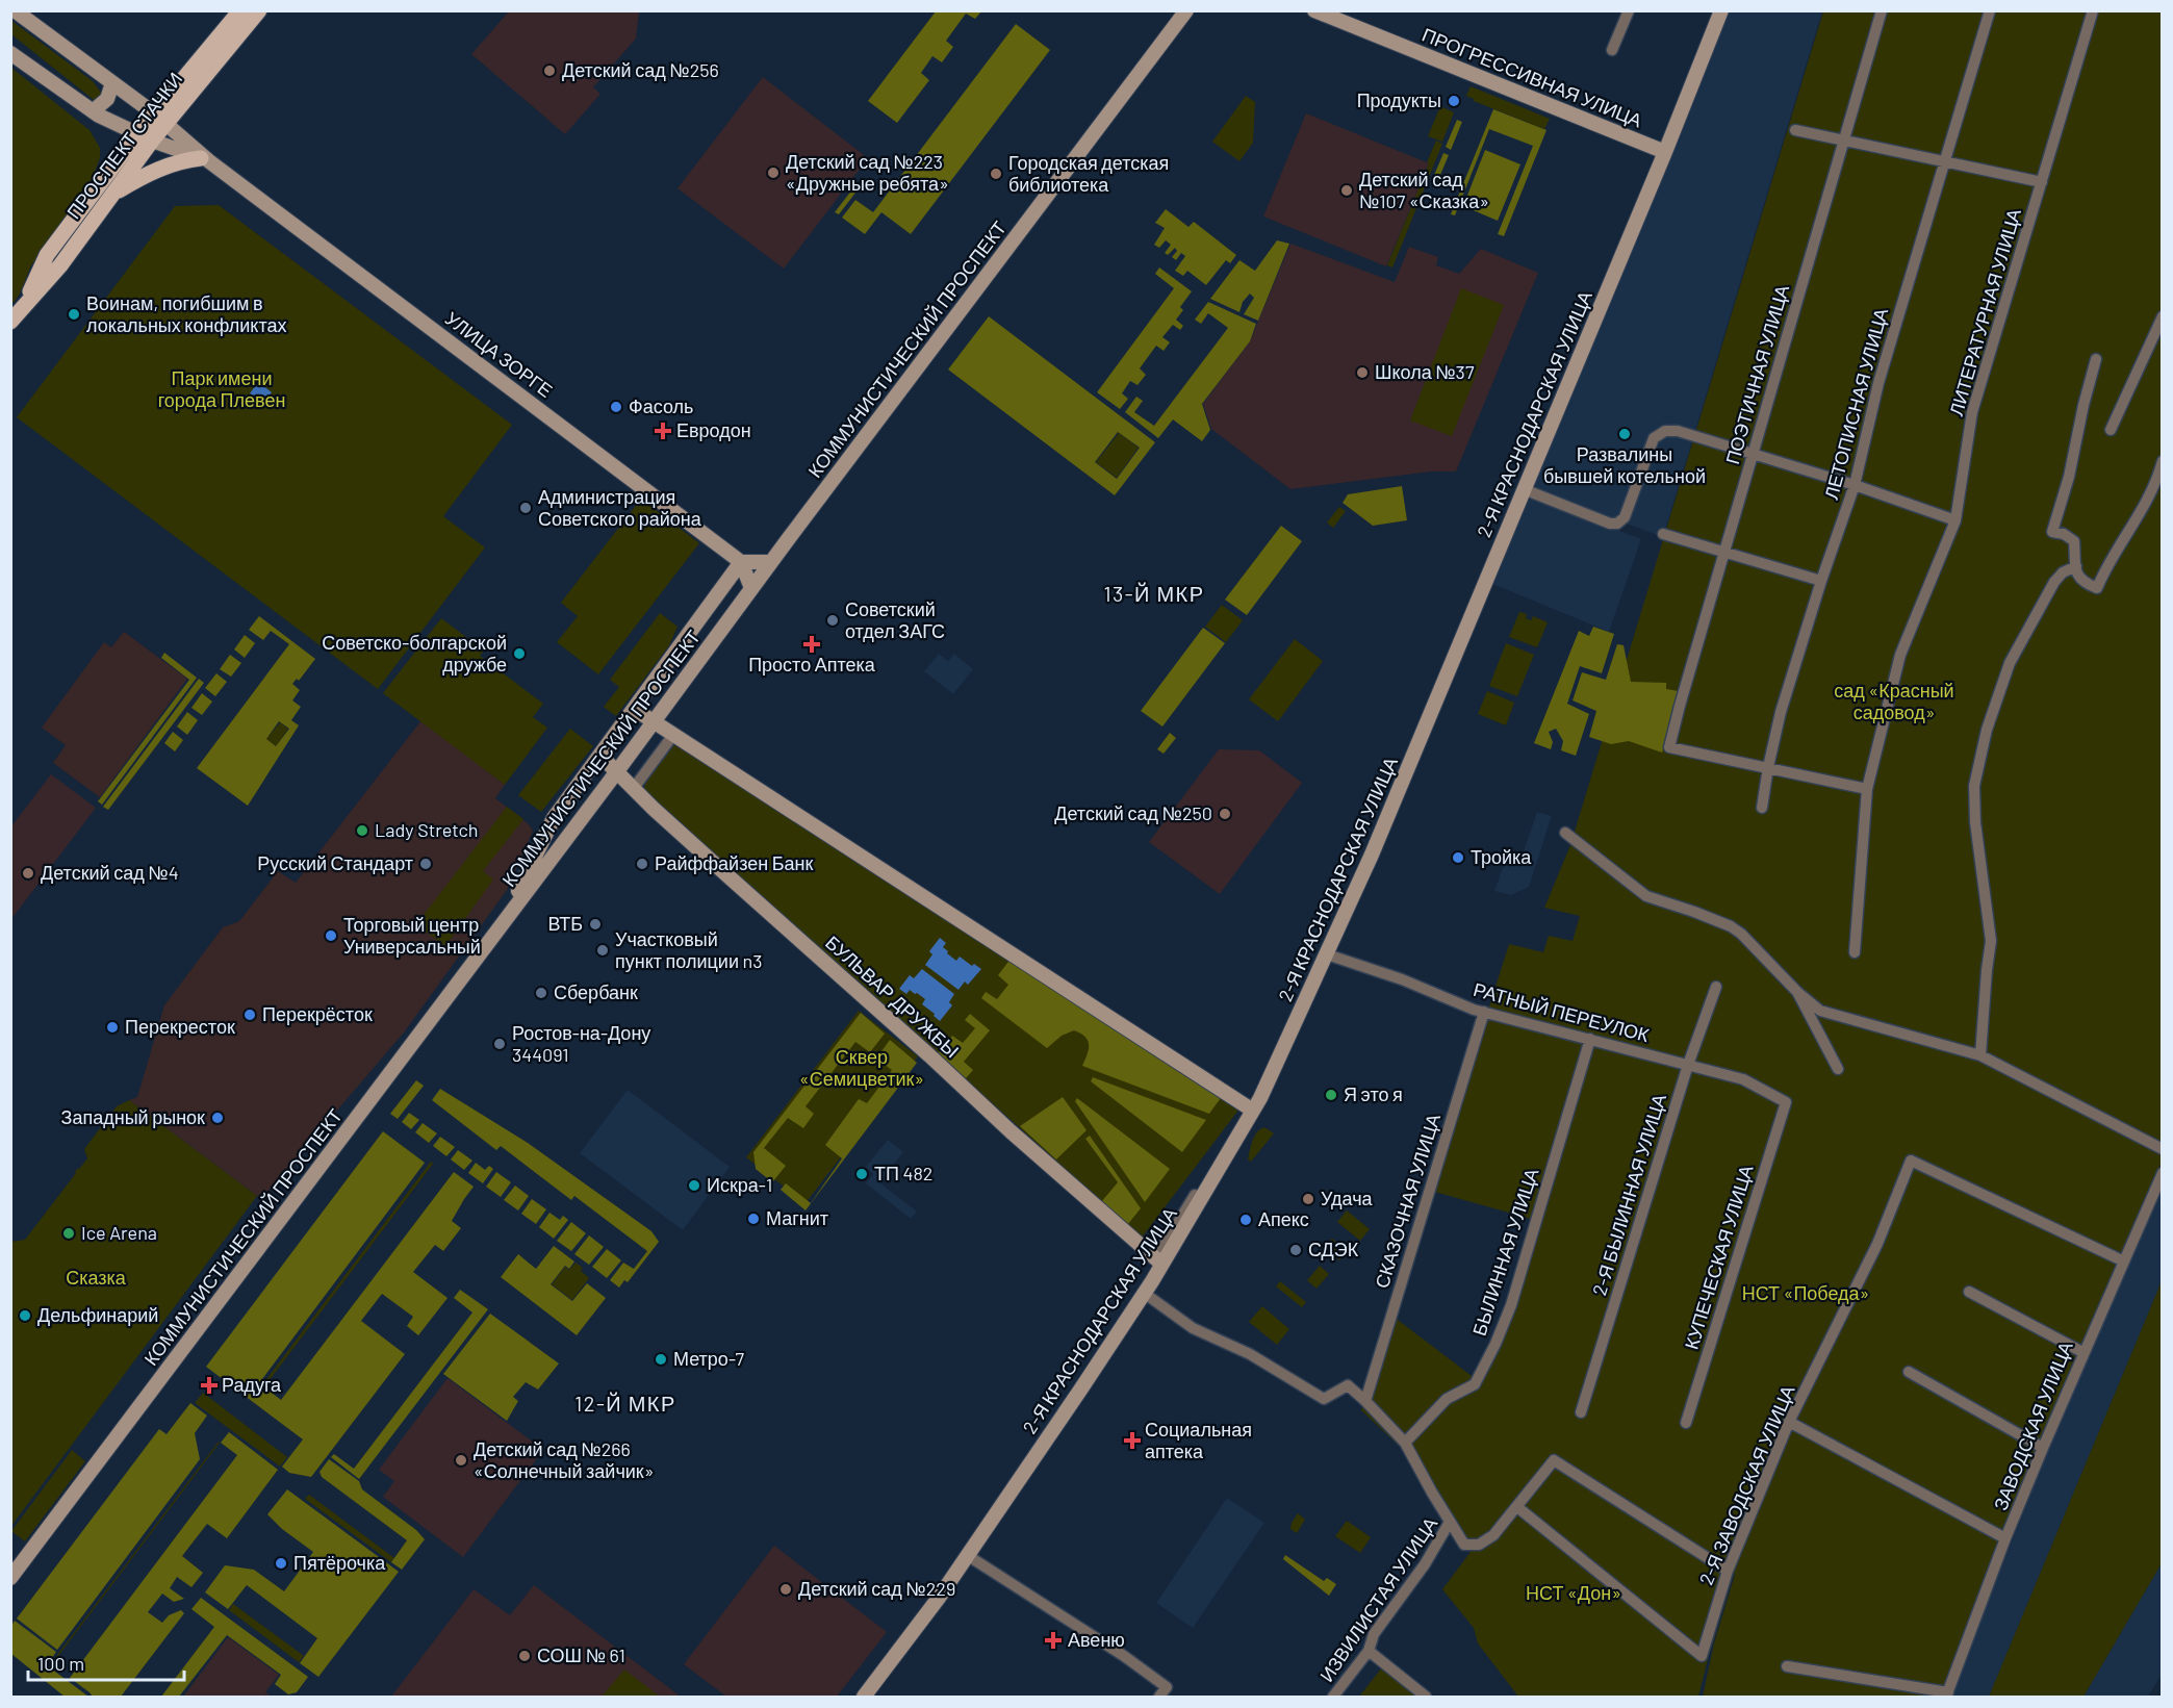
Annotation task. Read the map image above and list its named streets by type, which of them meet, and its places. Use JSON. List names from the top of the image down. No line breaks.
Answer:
{"streets":{"main road":["ПРОСПЕКТ СТАЧКИ"],"street":["ПРОГРЕССИВНАЯ УЛИЦА","ЛИТЕРАТУРНАЯ УЛИЦА","КОММУНИСТИЧЕСКИЙ ПРОСПЕКТ","УЛИЦА ЗОРГЕ","ПОЭТИЧНАЯ УЛИЦА","ЛЕТОПИСНАЯ УЛИЦА","2-Я КРАСНОДАРСКАЯ УЛИЦА","БУЛЬВАР ДРУЖБЫ","РАТНЫЙ ПЕРЕУЛОК","2-Я БЫЛИННАЯ УЛИЦА","СКАЗОЧНАЯ УЛИЦА","БЫЛИННАЯ УЛИЦА","КУПЕЧЕСКАЯ УЛИЦА","ЗАВОДСКАЯ УЛИЦА","2-Я ЗАВОДСКАЯ УЛИЦА","ИЗВИЛИСТАЯ УЛИЦА"]},"crossings":[["ПРОГРЕССИВНАЯ УЛИЦА","2-Я КРАСНОДАРСКАЯ УЛИЦА"],["ПРОСПЕКТ СТАЧКИ","УЛИЦА ЗОРГЕ"],["КОММУНИСТИЧЕСКИЙ ПРОСПЕКТ","УЛИЦА ЗОРГЕ"],["КОММУНИСТИЧЕСКИЙ ПРОСПЕКТ","БУЛЬВАР ДРУЖБЫ"],["ПОЭТИЧНАЯ УЛИЦА","ЛЕТОПИСНАЯ УЛИЦА"],["2-Я КРАСНОДАРСКАЯ УЛИЦА","БУЛЬВАР ДРУЖБЫ"],["2-Я КРАСНОДАРСКАЯ УЛИЦА","РАТНЫЙ ПЕРЕУЛОК"],["РАТНЫЙ ПЕРЕУЛОК","2-Я БЫЛИННАЯ УЛИЦА"],["РАТНЫЙ ПЕРЕУЛОК","СКАЗОЧНАЯ УЛИЦА"],["РАТНЫЙ ПЕРЕУЛОК","БЫЛИННАЯ УЛИЦА"],["РАТНЫЙ ПЕРЕУЛОК","КУПЕЧЕСКАЯ УЛИЦА"],["ЗАВОДСКАЯ УЛИЦА","2-Я ЗАВОДСКАЯ УЛИЦА"],["2-Я ЗАВОДСКАЯ УЛИЦА","ИЗВИЛИСТАЯ УЛИЦА"]],"districts":["13-Й МКР","12-Й МКР"],"parks":["Парк имени города Плевен","сад «Красный садовод»","Сквер «Семицветик»","Сказка","НСТ «Победа»","НСТ «Дон»"],"places":{"other":["Детский сад №256","Продукты","Детский сад №223 «Дружные ребята»","Городская детская библиотека","Детский сад №107 «Сказка»","Воинам, погибшим в локальных конфликтах","Школа №37","Фасоль","Развалины бывшей котельной","Администрация Советского района","Советский отдел ЗАГС","Советско-болгарской дружбе","Детский сад №250","Lady Stretch","Тройка","Русский Стандарт","Райффайзен Банк","Детский сад №4","ВТБ","Торговый центр Универсальный","Участковый пункт полиции n3","Сбербанк","Перекрёсток","Перекресток","Ростов-на-Дону 344091","Я это я","Западный рынок","ТП 482","Искра-1","Удача","Магнит","Апекс","Ice Arena","СДЭК","Дельфинарий","Метро-7","Детский сад №266 «Солнечный зайчик»","Пятёрочка","Детский сад №229","СОШ № 61"],"health":["Евродон","Просто Аптека","Радуга","Социальная аптека","Авеню"]},"scale_bar":"100 m"}
